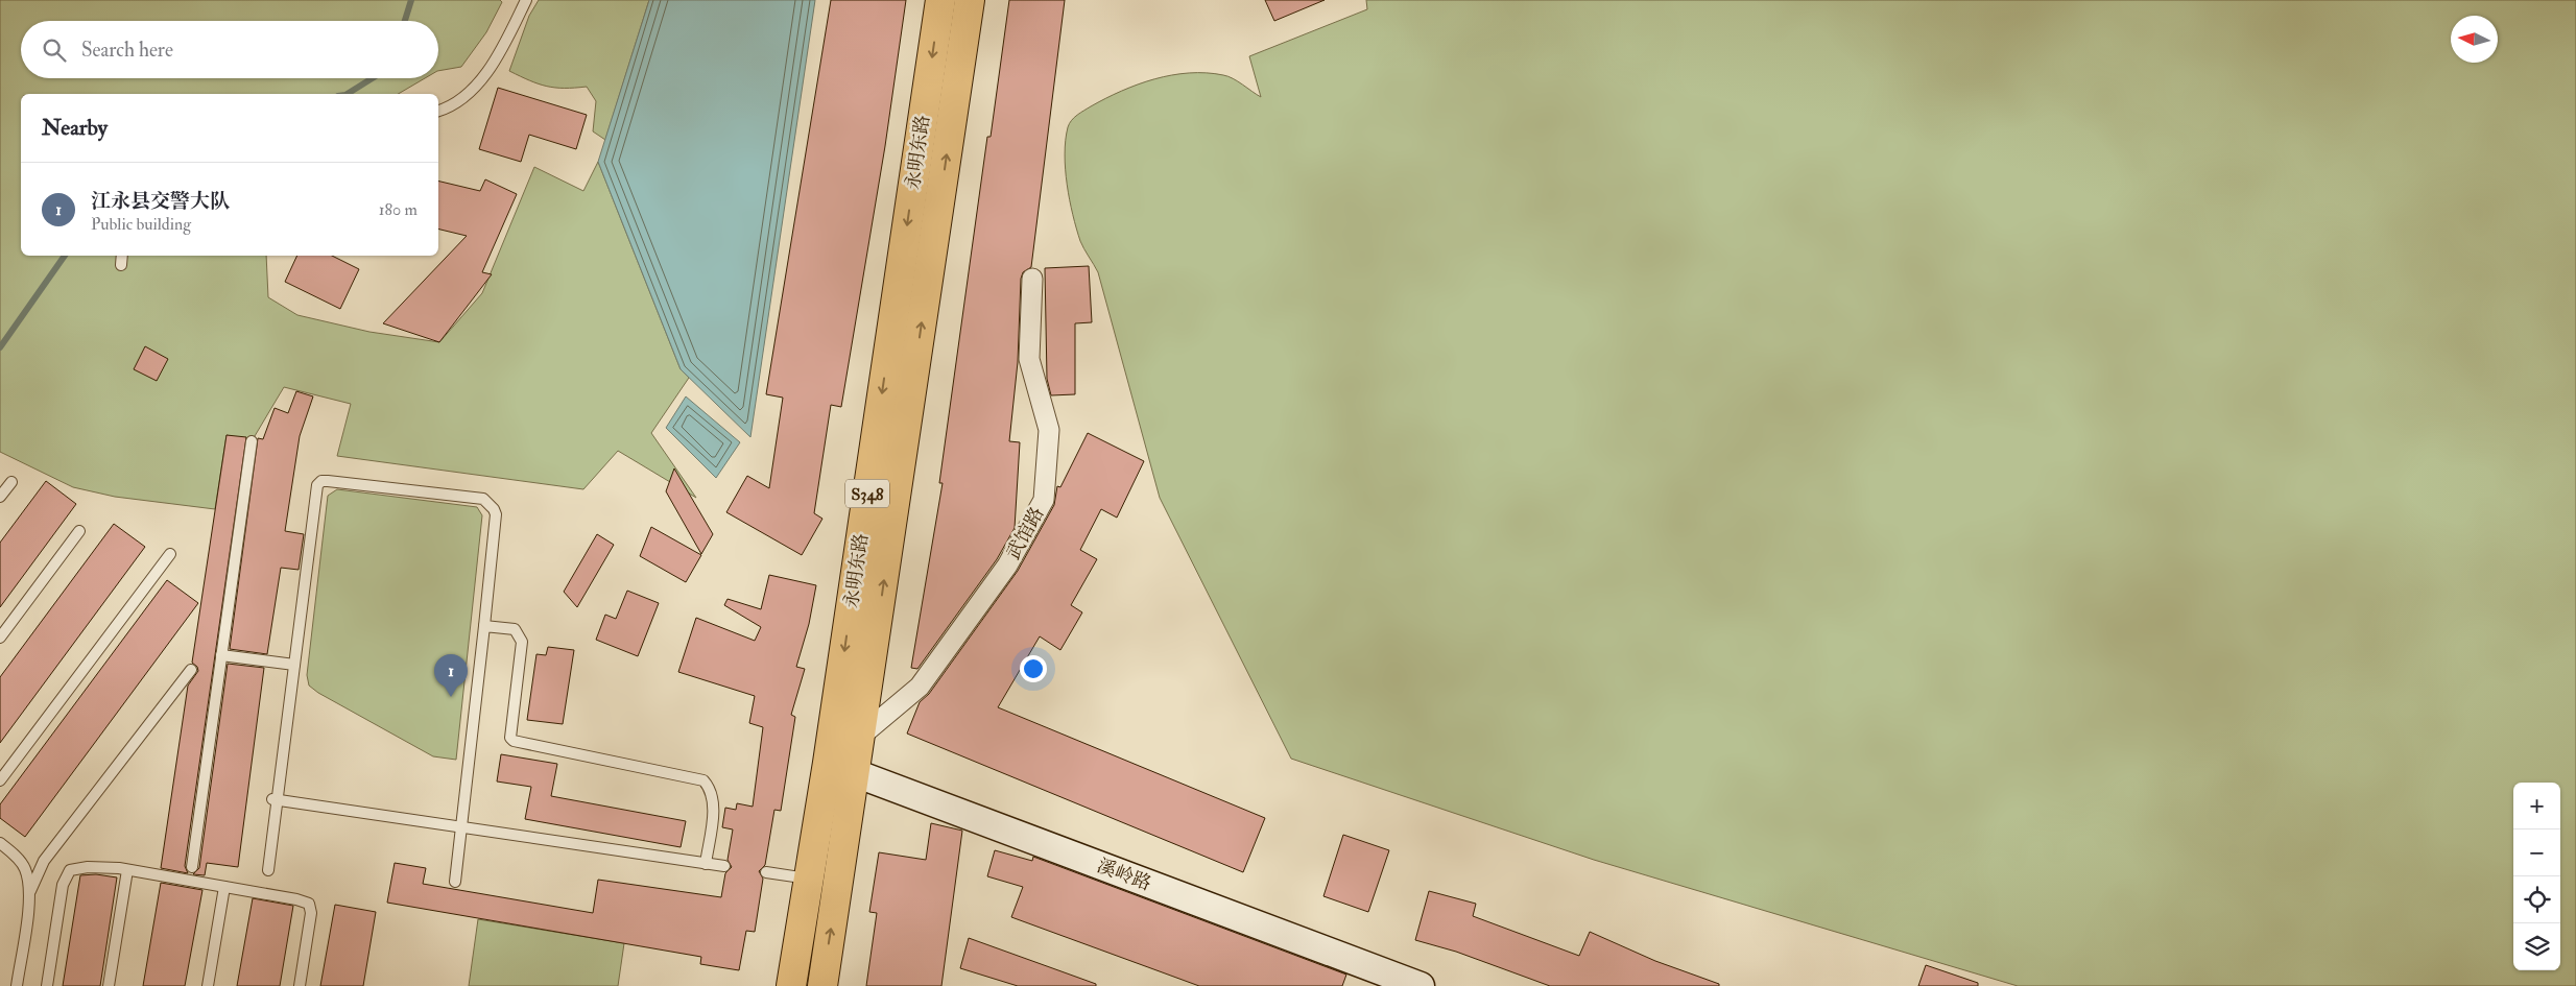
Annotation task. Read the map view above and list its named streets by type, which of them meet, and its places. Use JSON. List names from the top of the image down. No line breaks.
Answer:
{"streets":{"main road":["永明东路","S348"],"street":["武馆路","溪岭路"]},"crossings":[["永明东路","武馆路"],["永明东路","溪岭路"]],"north":"left","page":{"search":"Search here","heading":"Nearby","list":[{"mark":"1","name":"江永县交警大队","note":"Public building","value":"180 m"}],"pins":"1","map_buttons":["+","−"]}}
